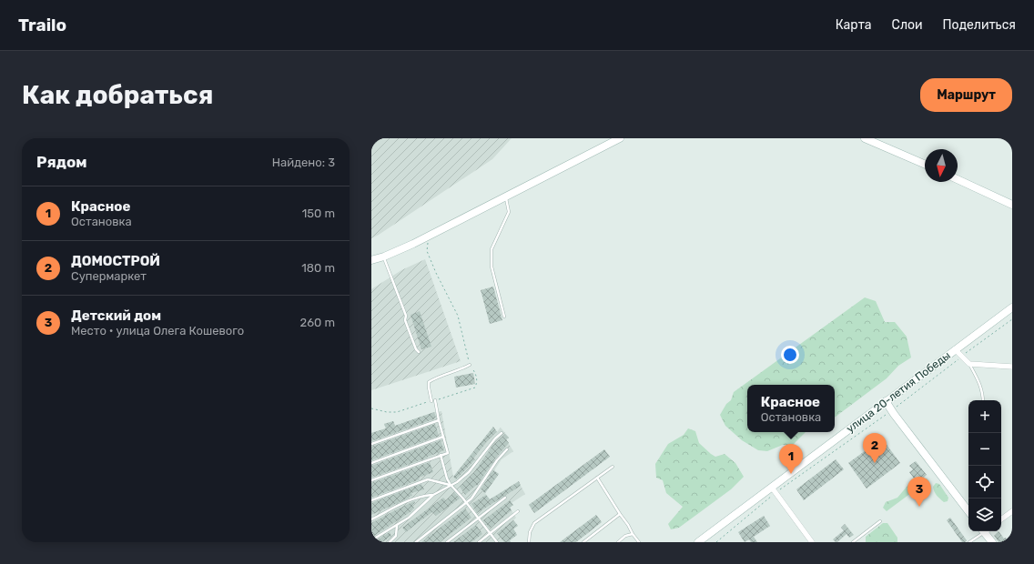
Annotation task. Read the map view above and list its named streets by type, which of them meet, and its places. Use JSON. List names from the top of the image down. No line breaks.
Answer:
{"streets":{"main road":["улица 20-летия Победы"]},"north":"bottom","page":{"header":"Trailo","nav":["Карта","Слои","Поделиться"],"buttons":"Маршрут","title":"Как добраться","heading":["Рядом","Найдено: 3"],"list":[{"mark":"1","name":"Красное","note":"Остановка","value":"150 m"},{"mark":"2","name":"ДОМОСТРОЙ","note":"Супермаркет","value":"180 m"},{"mark":"3","name":"Детский дом","note":"Место · улица Олега Кошевого","value":"260 m"}],"popup":["Красное","Остановка"],"map_buttons":["+","−"],"pins":["2","1","3"]}}
